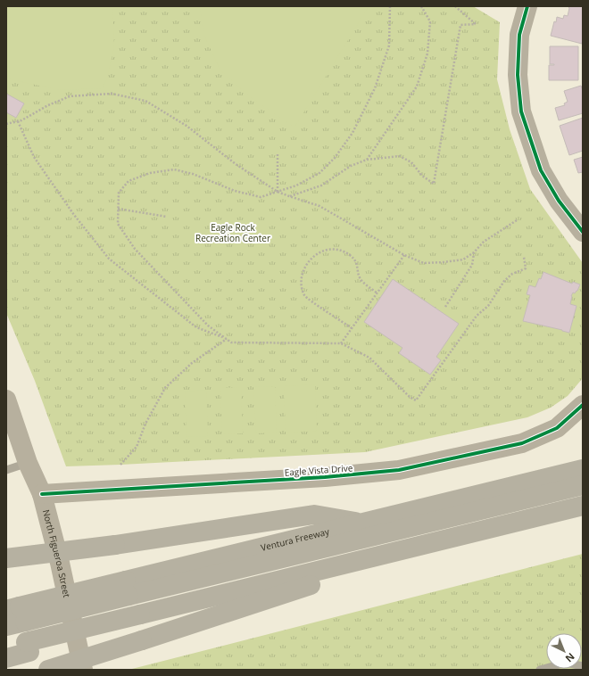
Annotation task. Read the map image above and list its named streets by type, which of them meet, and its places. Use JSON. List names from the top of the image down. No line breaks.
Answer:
{"streets":{"highway":["Ventura Freeway"],"street":["Eagle Vista Drive","North Figueroa Street"]},"crossings":[["Eagle Vista Drive","North Figueroa Street"]],"parks":["Eagle Rock Recreation Center"],"north":"bottom right"}
